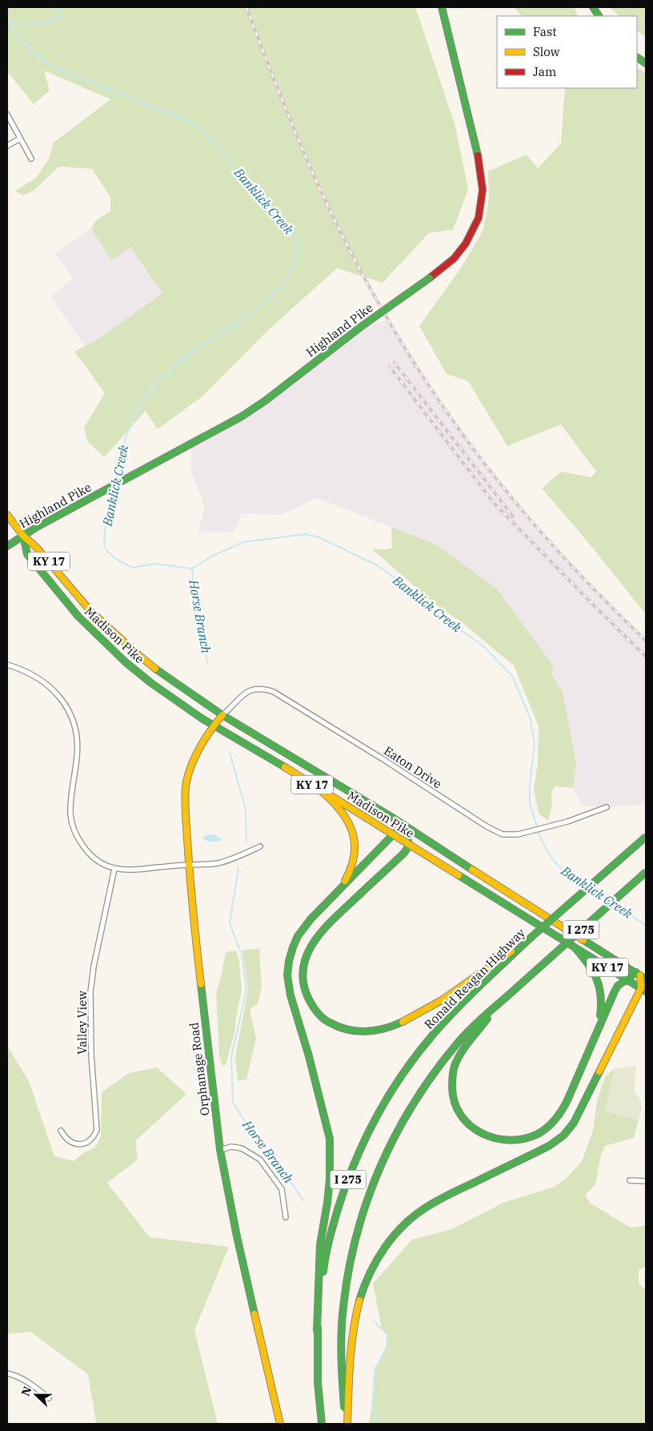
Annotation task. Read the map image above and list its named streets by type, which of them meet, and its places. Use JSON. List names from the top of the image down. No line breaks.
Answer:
{"streets":{"main road":["Highland Pike","KY 17","Madison Pike","I 275","Ronald Reagan Highway","Orphanage Road"],"street":["Eaton Drive","Valley View"]},"crossings":[["Highland Pike","Madison Pike"],["Madison Pike","Eaton Drive"],["Madison Pike","Orphanage Road"],["Eaton Drive","Orphanage Road"]],"water":["Banklick Creek","Horse Branch"],"legend":["Fast","Slow","Jam"],"north":"left"}
